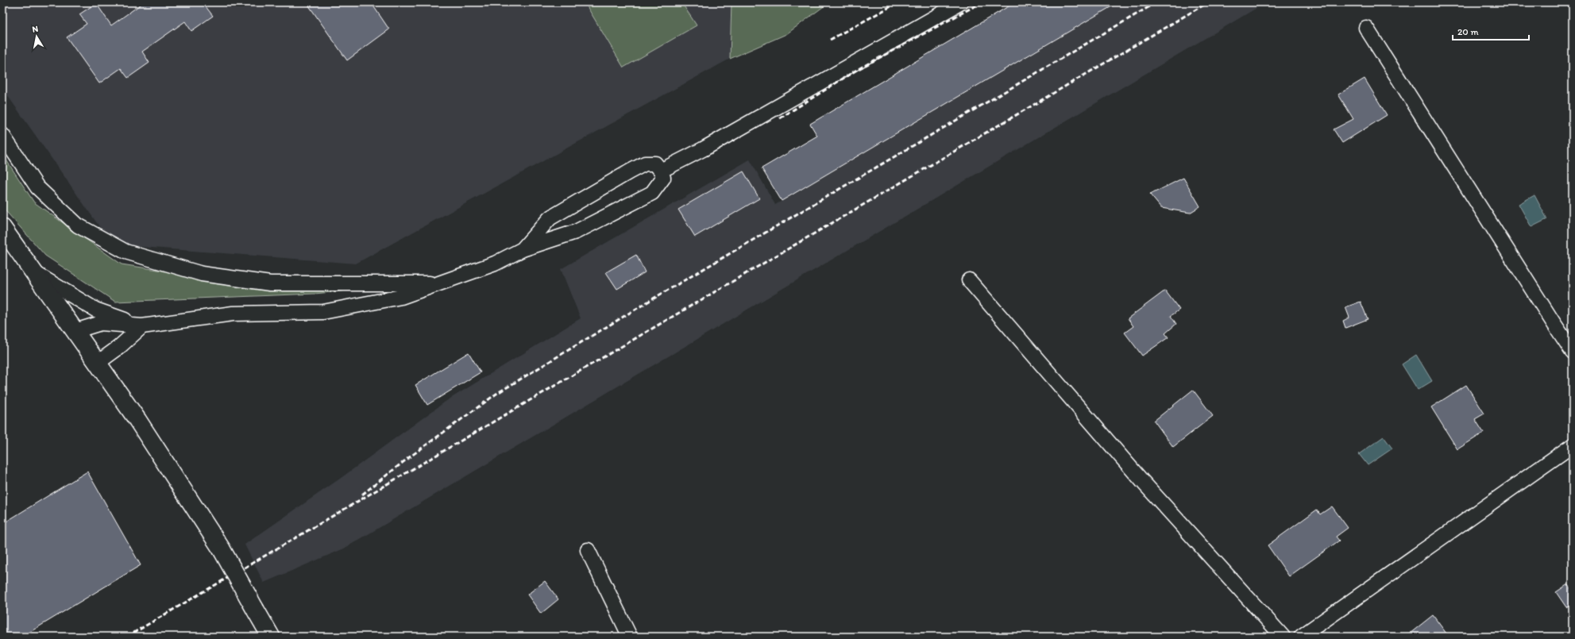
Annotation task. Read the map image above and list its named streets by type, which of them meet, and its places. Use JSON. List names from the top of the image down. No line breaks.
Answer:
{"scale_bar":"20 m","north":"top"}
